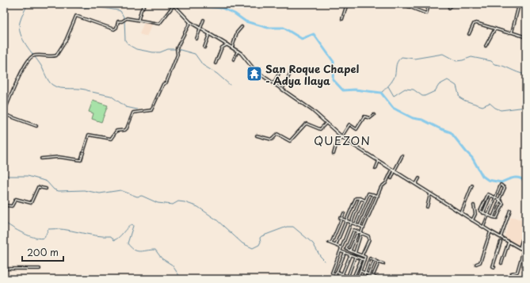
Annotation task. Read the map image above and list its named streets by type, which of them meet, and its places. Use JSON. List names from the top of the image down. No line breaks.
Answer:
{"districts":["QUEZON"],"places":{"temple":["San Roque Chapel - Adya Ilaya"]},"scale_bar":"200 m"}
